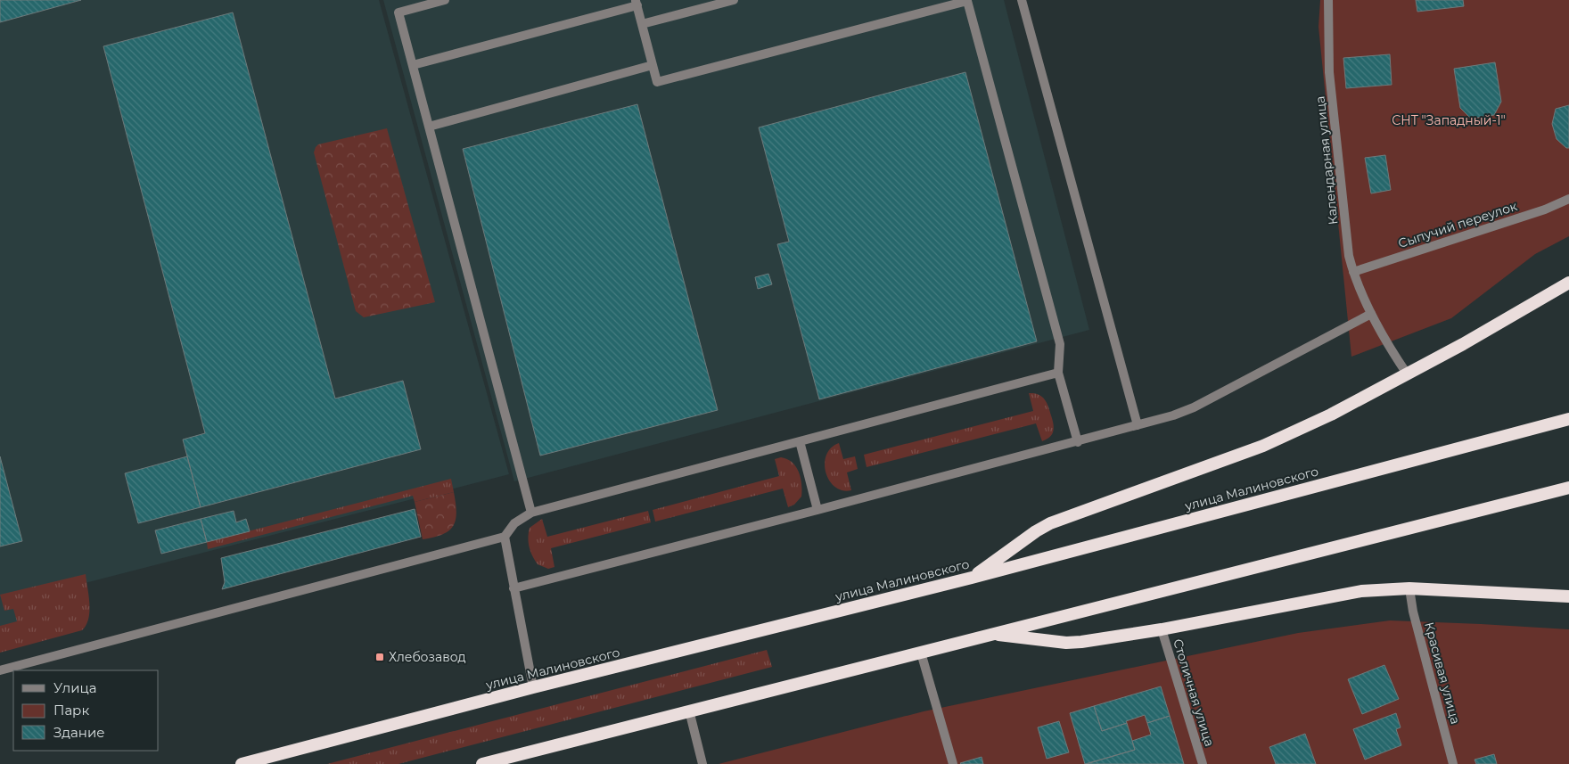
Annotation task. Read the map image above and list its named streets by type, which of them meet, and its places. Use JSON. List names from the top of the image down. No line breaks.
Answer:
{"streets":{"highway":["улица Малиновского"],"street":["Календарная улица","Сыпучий переулок","Красивая улица","Столичная улица"]},"crossings":[["Календарная улица","Сыпучий переулок"]],"parks":["СНТ \"Западный-1\""],"places":{"transit":["Хлебозавод"]},"legend":["Улица","Парк","Здание"]}
